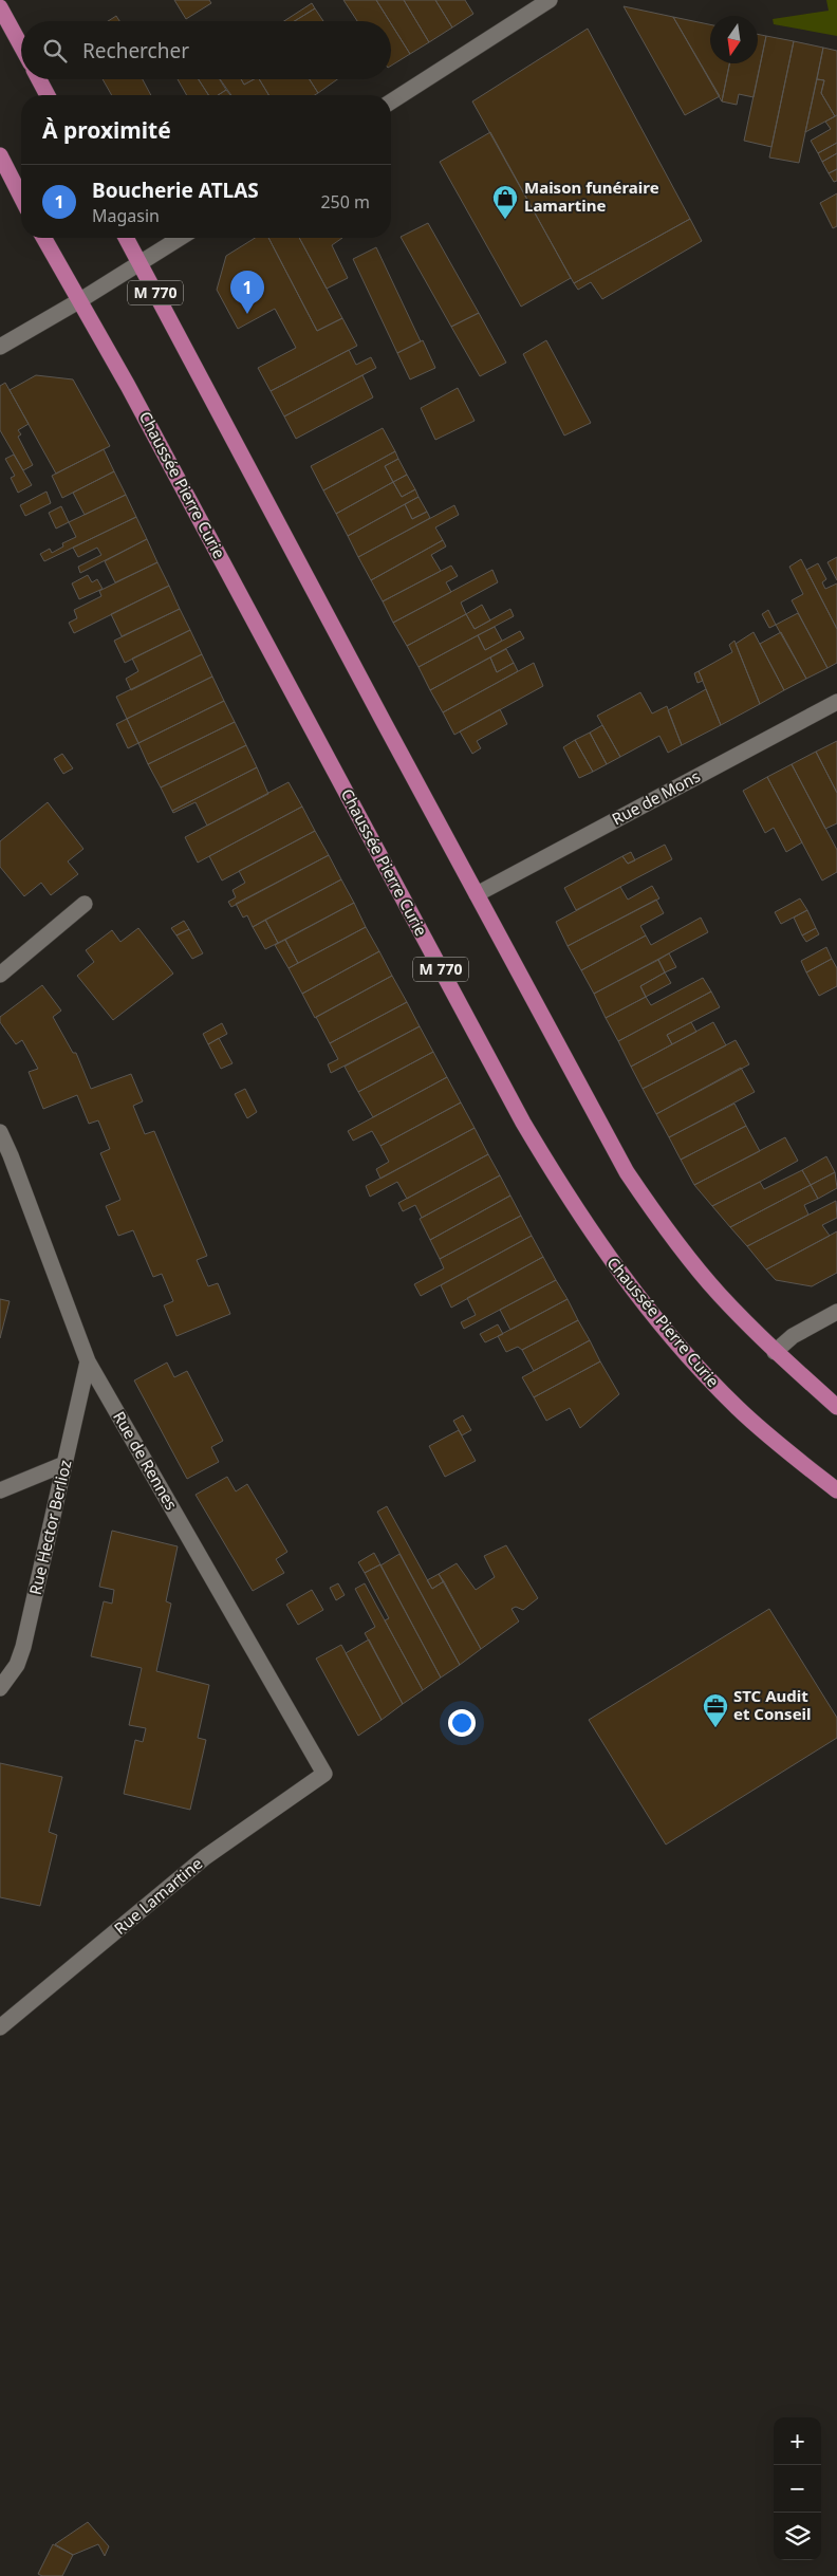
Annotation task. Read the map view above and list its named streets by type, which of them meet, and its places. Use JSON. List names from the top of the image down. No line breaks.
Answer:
{"streets":{"main road":["M 770","Chaussée Pierre Curie"],"street":["Rue de Mons","Rue de Rennes","Rue Hector Berlioz","Rue Lamartine"]},"crossings":[["M 770","Rue de Mons"],["Rue de Rennes","Rue Hector Berlioz"],["Rue de Rennes","Rue Lamartine"]],"places":{"shop":["Maison funéraire Lamartine"],"office":["STC Audit et Conseil"]},"north":"bottom","page":{"search":"Rechercher","heading":"À proximité","list":[{"mark":"1","name":"Boucherie ATLAS","note":"Magasin","value":"250 m"}],"pins":"1","map_buttons":["+","−"]}}
